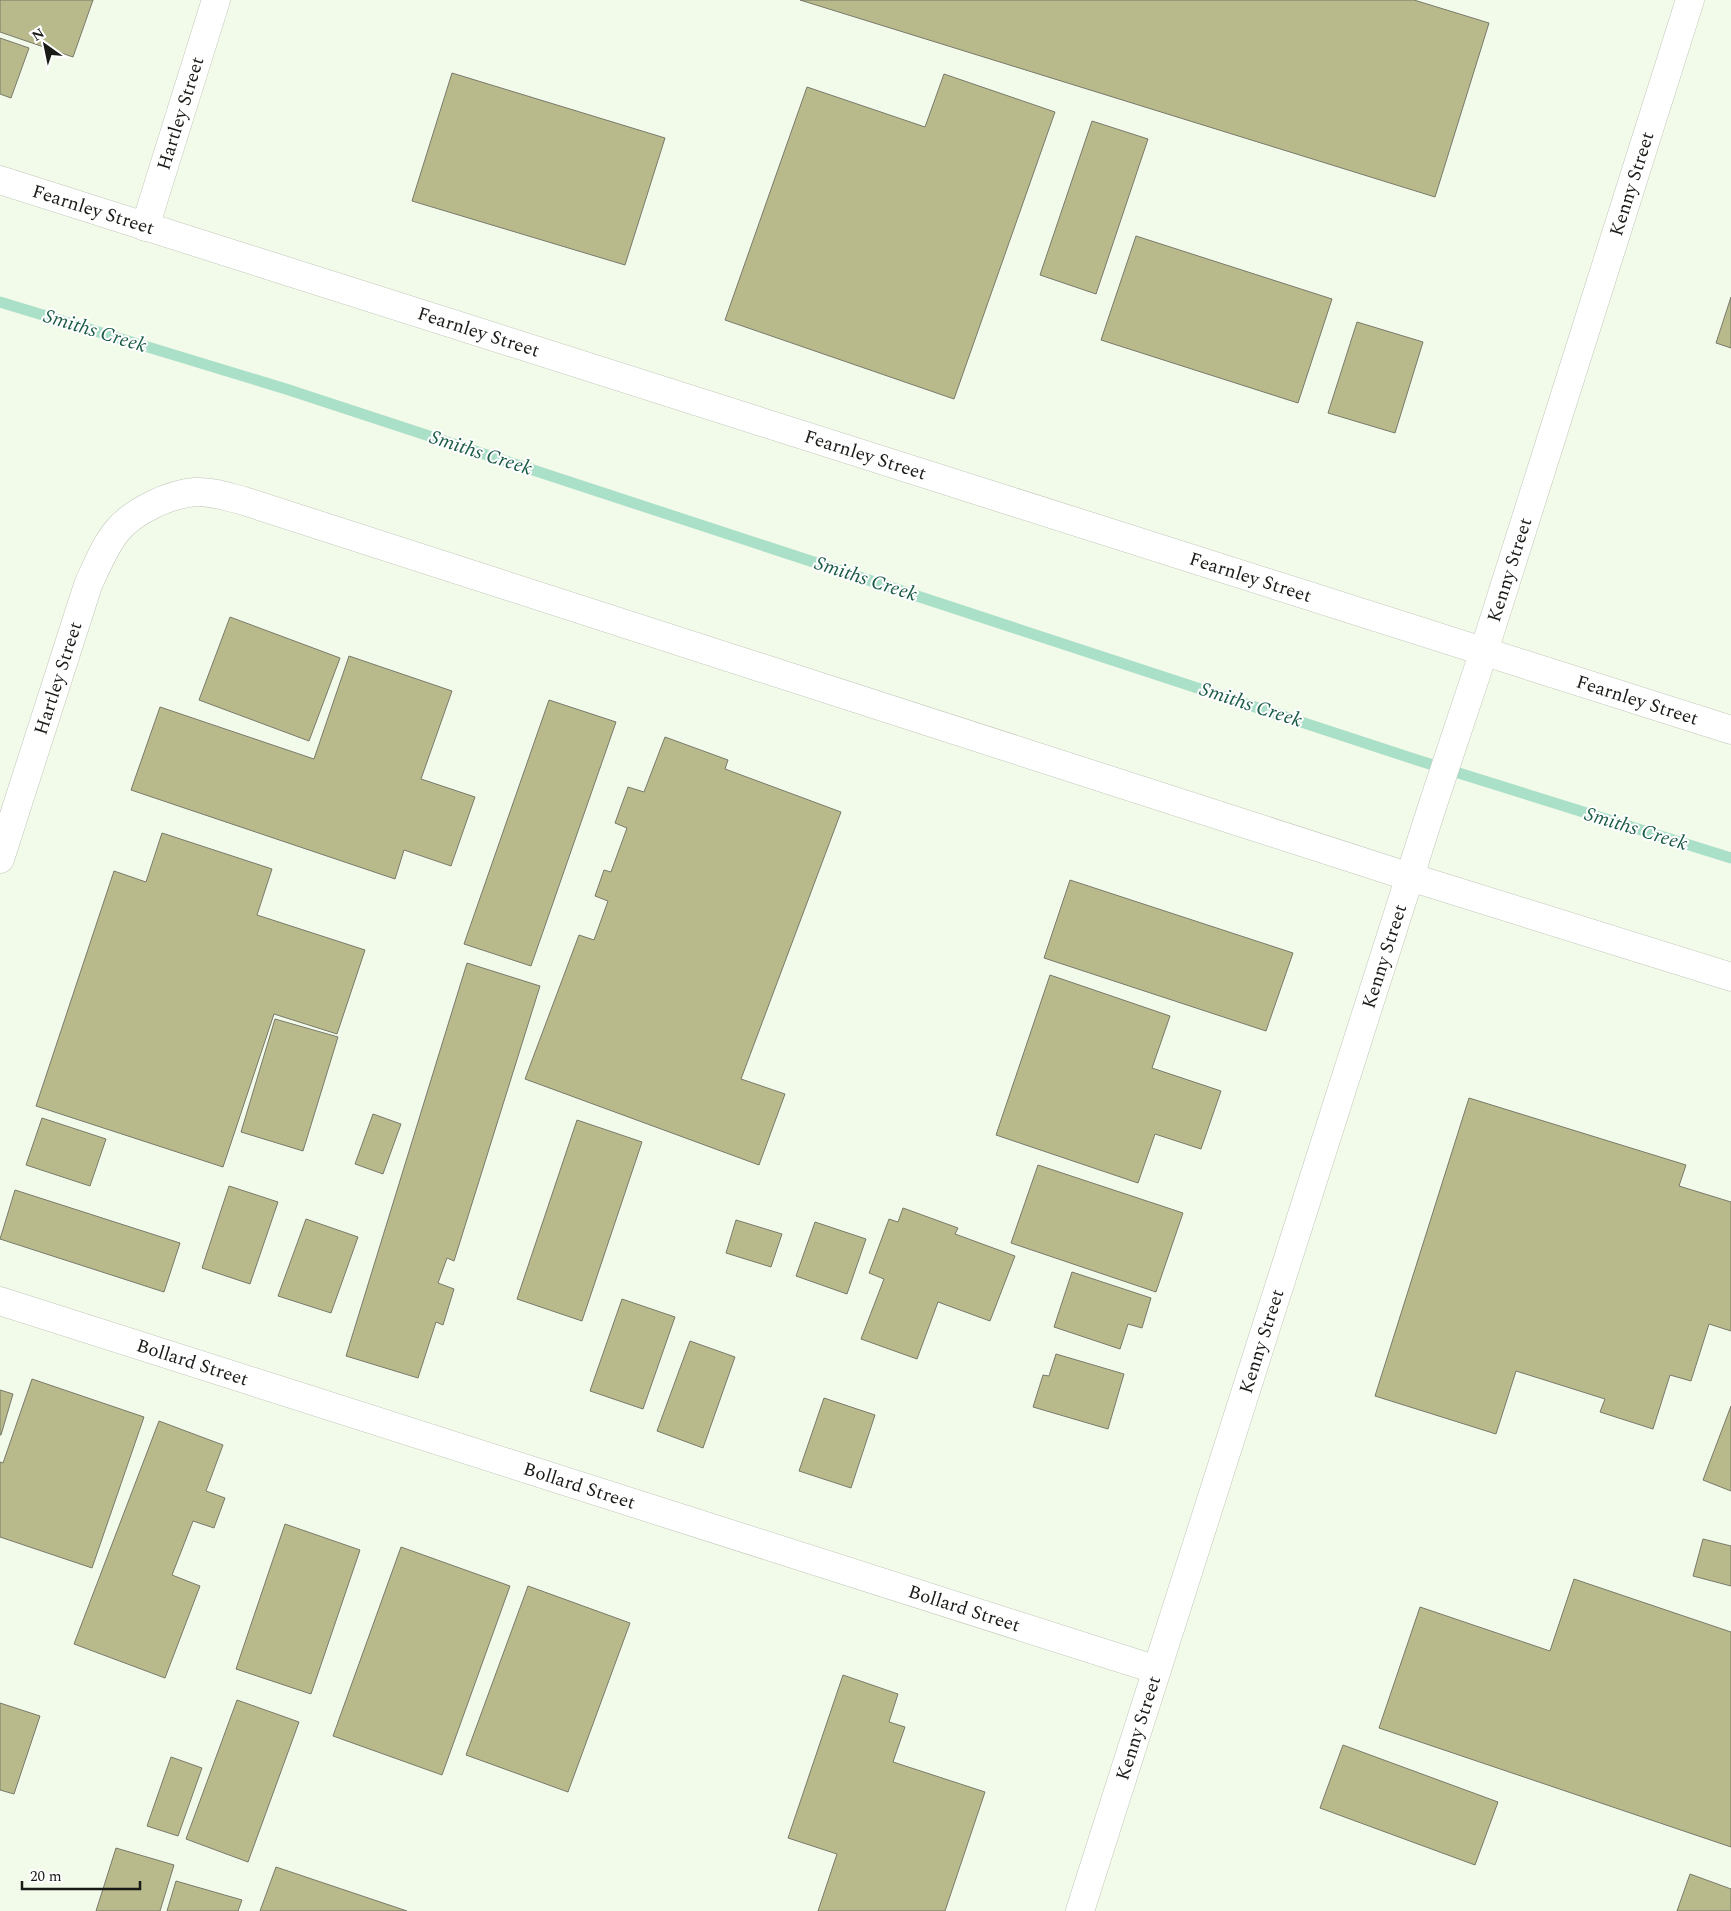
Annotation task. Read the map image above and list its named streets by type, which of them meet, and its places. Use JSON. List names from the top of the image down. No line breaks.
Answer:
{"streets":{"street":["Hartley Street","Kenny Street","Fearnley Street","Bollard Street"]},"crossings":[["Hartley Street","Kenny Street"],["Hartley Street","Fearnley Street"],["Kenny Street","Fearnley Street"],["Kenny Street","Bollard Street"]],"water":["Smiths Creek"],"scale_bar":"20 m","north":"top left"}
